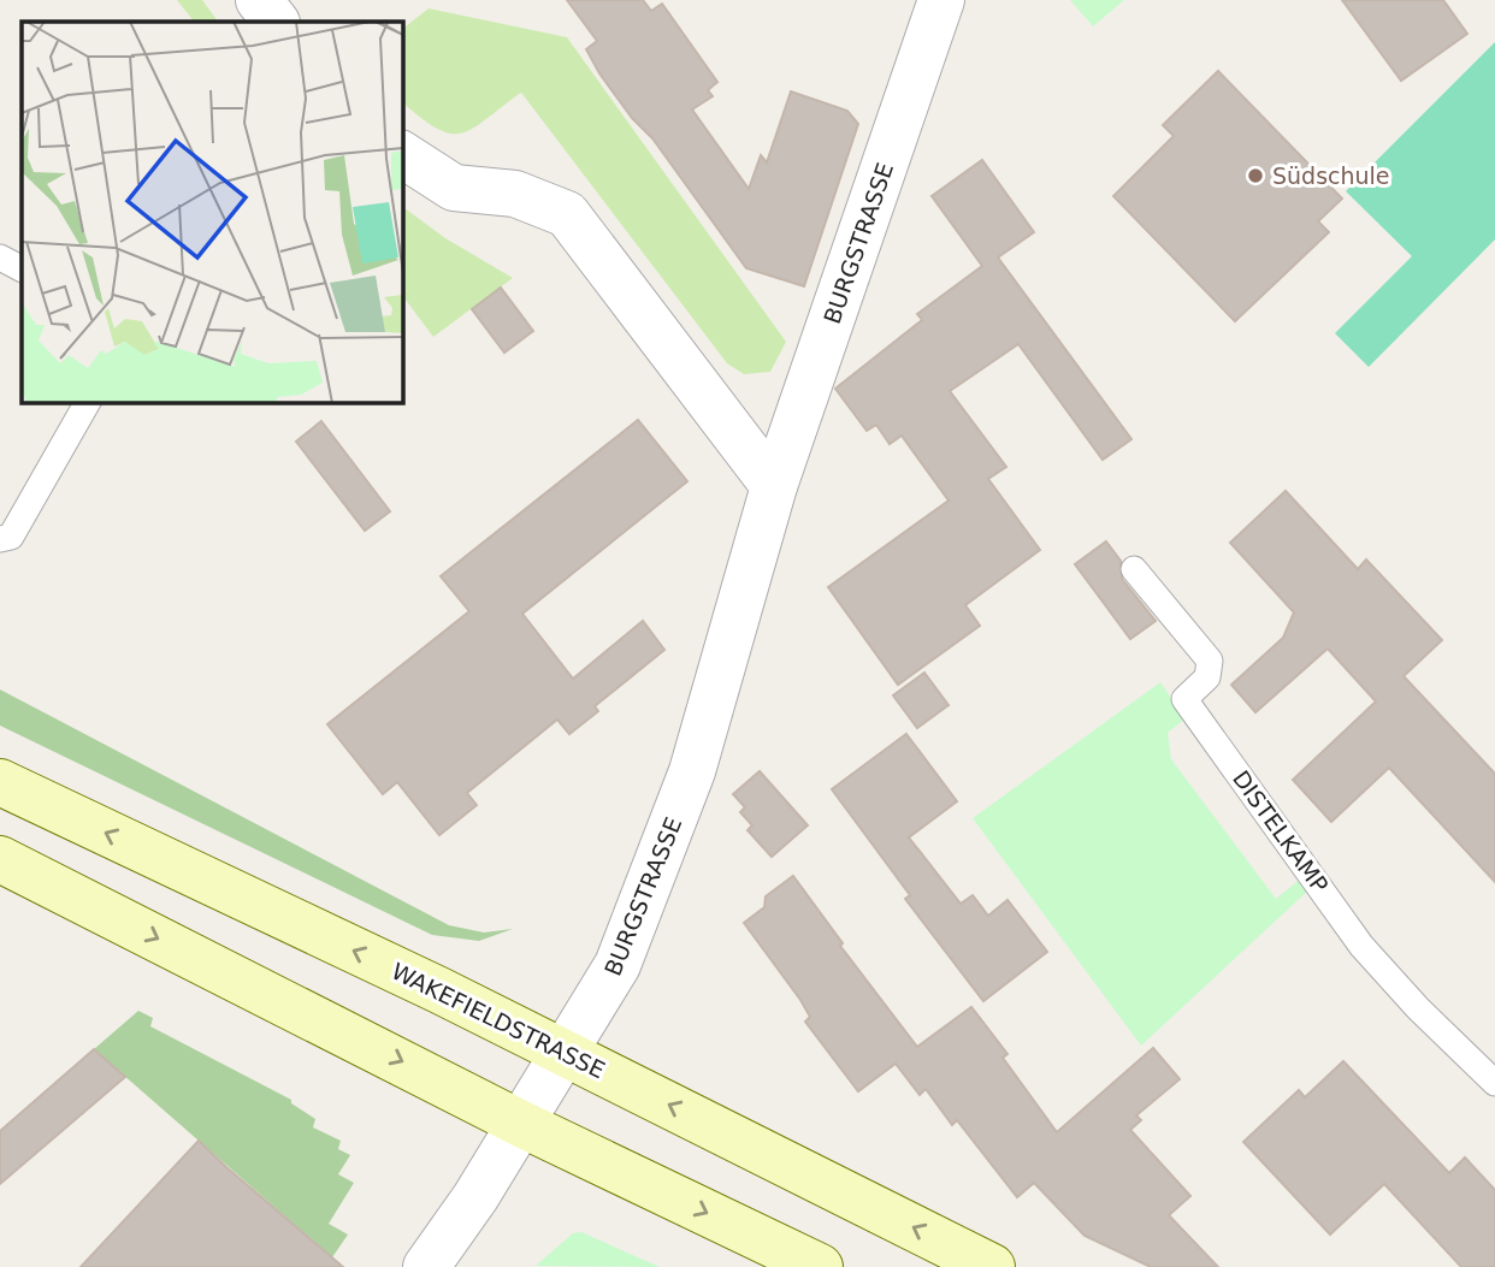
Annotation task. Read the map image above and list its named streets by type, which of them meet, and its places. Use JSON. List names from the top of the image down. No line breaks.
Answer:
{"streets":{"main road":["WAKEFIELDSTRASSE"],"street":["BURGSTRASSE"],"lane":["DISTELKAMP"]},"crossings":[["BURGSTRASSE","WAKEFIELDSTRASSE"]],"places":["Südschule"]}
